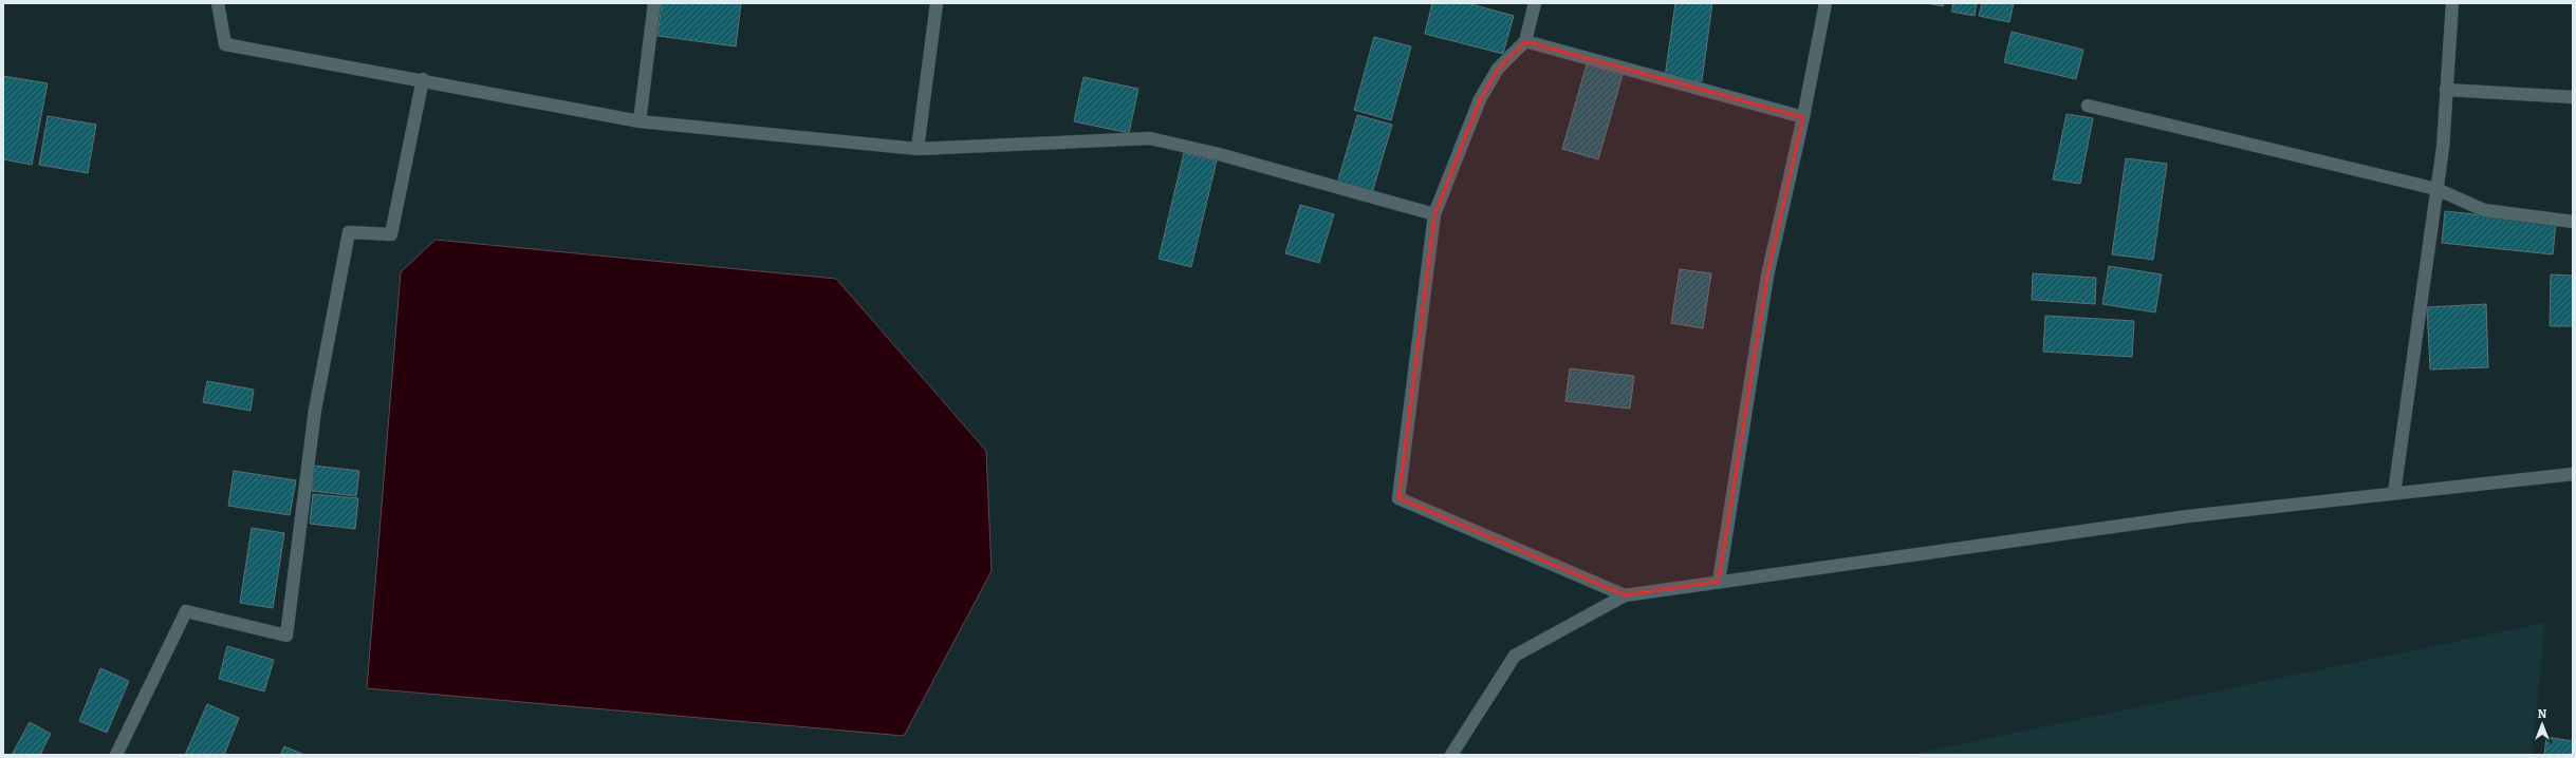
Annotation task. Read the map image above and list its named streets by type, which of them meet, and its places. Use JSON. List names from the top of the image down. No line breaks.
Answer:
{"north":"top"}
